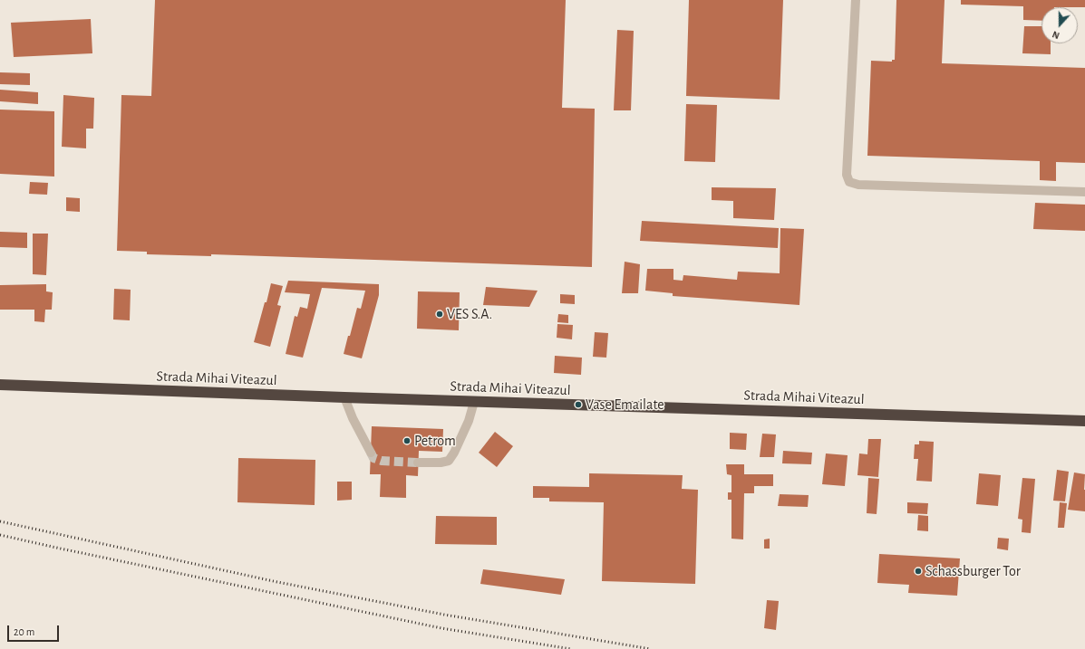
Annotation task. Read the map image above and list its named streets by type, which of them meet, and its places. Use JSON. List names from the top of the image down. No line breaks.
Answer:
{"streets":{"highway":["Strada Mihai Viteazul"]},"places":["VES S.A.","Vase Emailate","Petrom","Schassburger Tor"],"scale_bar":"20 m","north":"bottom"}
